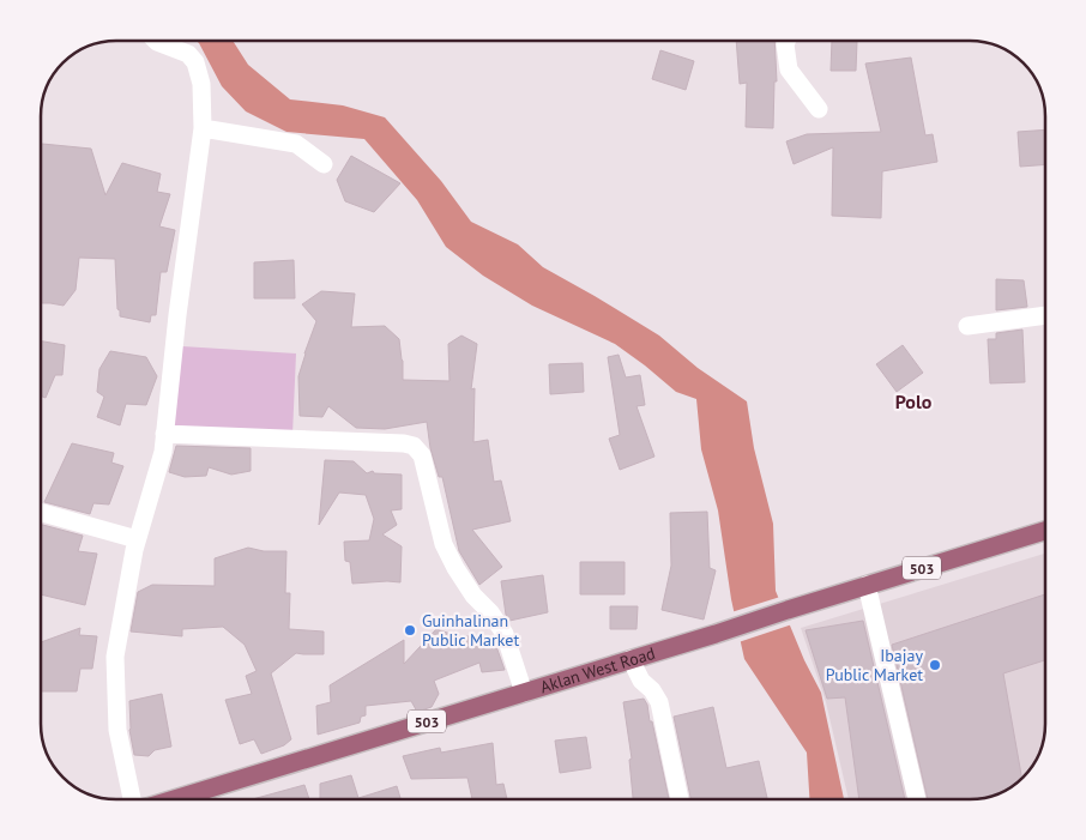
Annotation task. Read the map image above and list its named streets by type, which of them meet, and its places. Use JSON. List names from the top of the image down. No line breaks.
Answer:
{"streets":{"main road":["503","Aklan West Road"]},"districts":["Polo"],"places":["Guinhalinan Public Market","Ibajay Public Market"]}
